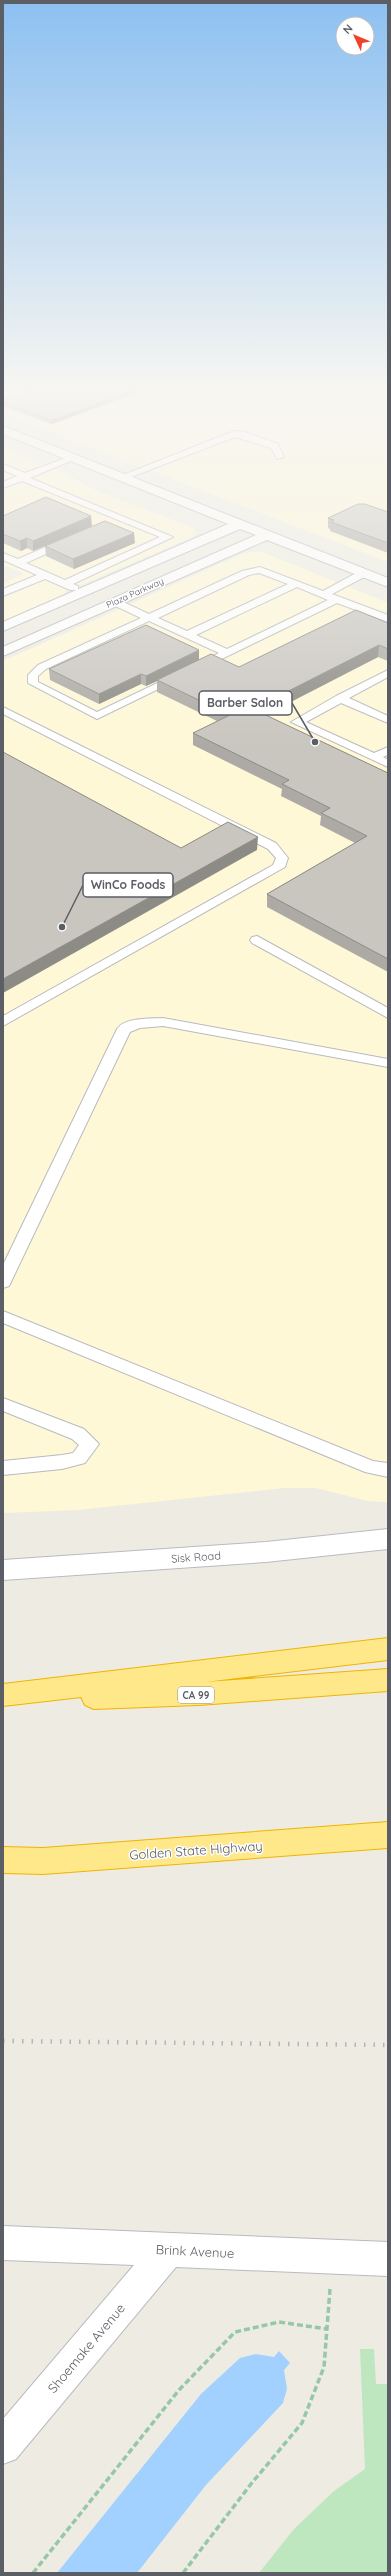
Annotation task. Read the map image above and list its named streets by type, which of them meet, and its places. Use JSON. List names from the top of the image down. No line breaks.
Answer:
{"streets":{"highway":["CA 99","Golden State Highway"],"street":["Plaza Parkway","Sisk Road","Brink Avenue","Shoemake Avenue"]},"crossings":[["Brink Avenue","Shoemake Avenue"]],"places":["Barber Salon","WinCo Foods"],"north":"top left"}
